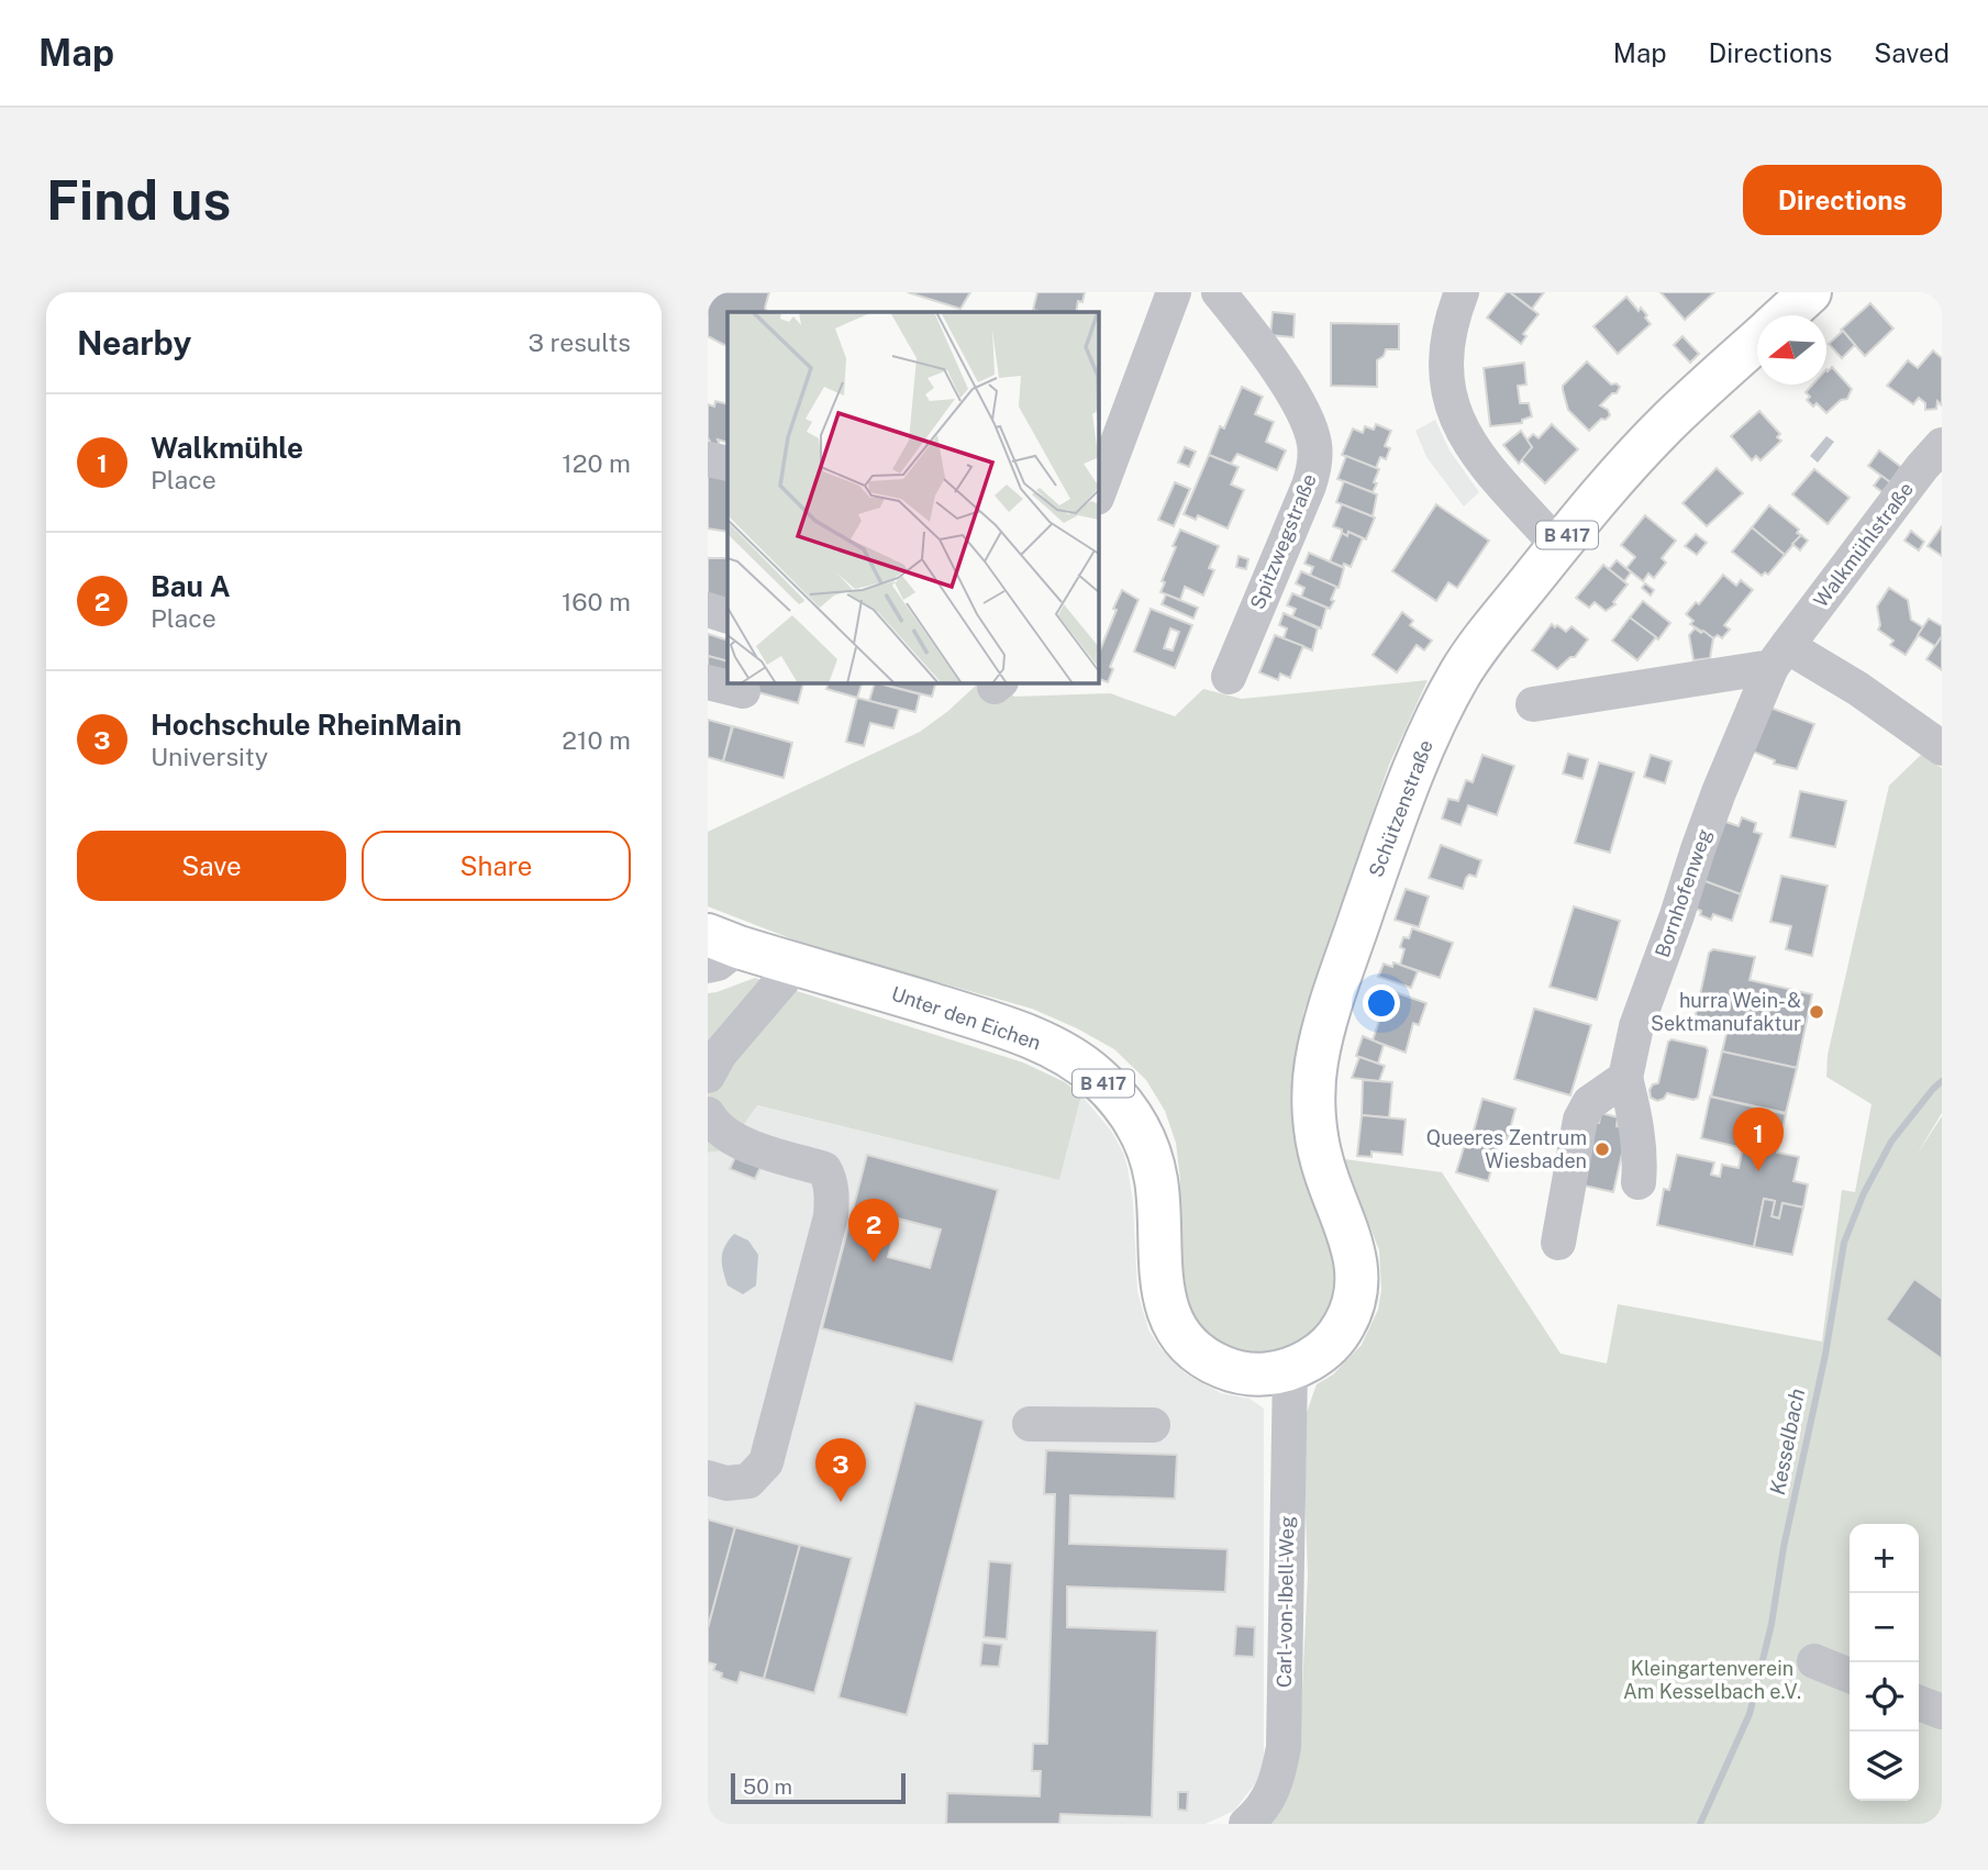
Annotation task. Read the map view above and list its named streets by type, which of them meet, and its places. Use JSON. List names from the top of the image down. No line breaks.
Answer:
{"streets":{"main road":["B 417","Schützenstraße","Unter den Eichen"],"street":["Spitzwegstraße","Walkmühlstraße","Bornhofenweg","Carl-von-Ibell-Weg"]},"crossings":[["Walkmühlstraße","Bornhofenweg"],["Schützenstraße","Unter den Eichen"],["Schützenstraße","Carl-von-Ibell-Weg"],["Unter den Eichen","Carl-von-Ibell-Weg"]],"water":["Kesselbach"],"parks":["Kleingartenverein Am Kesselbach e.V."],"places":["hurra Wein- & Sektmanufaktur","Queeres Zentrum Wiesbaden"],"scale_bar":"50 m","north":"left","page":{"header":"Map","nav":["Map","Directions","Saved"],"buttons":["Directions",["Save","Share"]],"title":"Find us","heading":["Nearby","3 results"],"list":[{"mark":"1","name":"Walkmühle","note":"Place","value":"120 m"},{"mark":"2","name":"Bau A","note":"Place","value":"160 m"},{"mark":"3","name":"Hochschule RheinMain","note":"University","value":"210 m"}],"pins":["1","2","3"],"map_buttons":["+","−"],"scale":"50 m"}}
